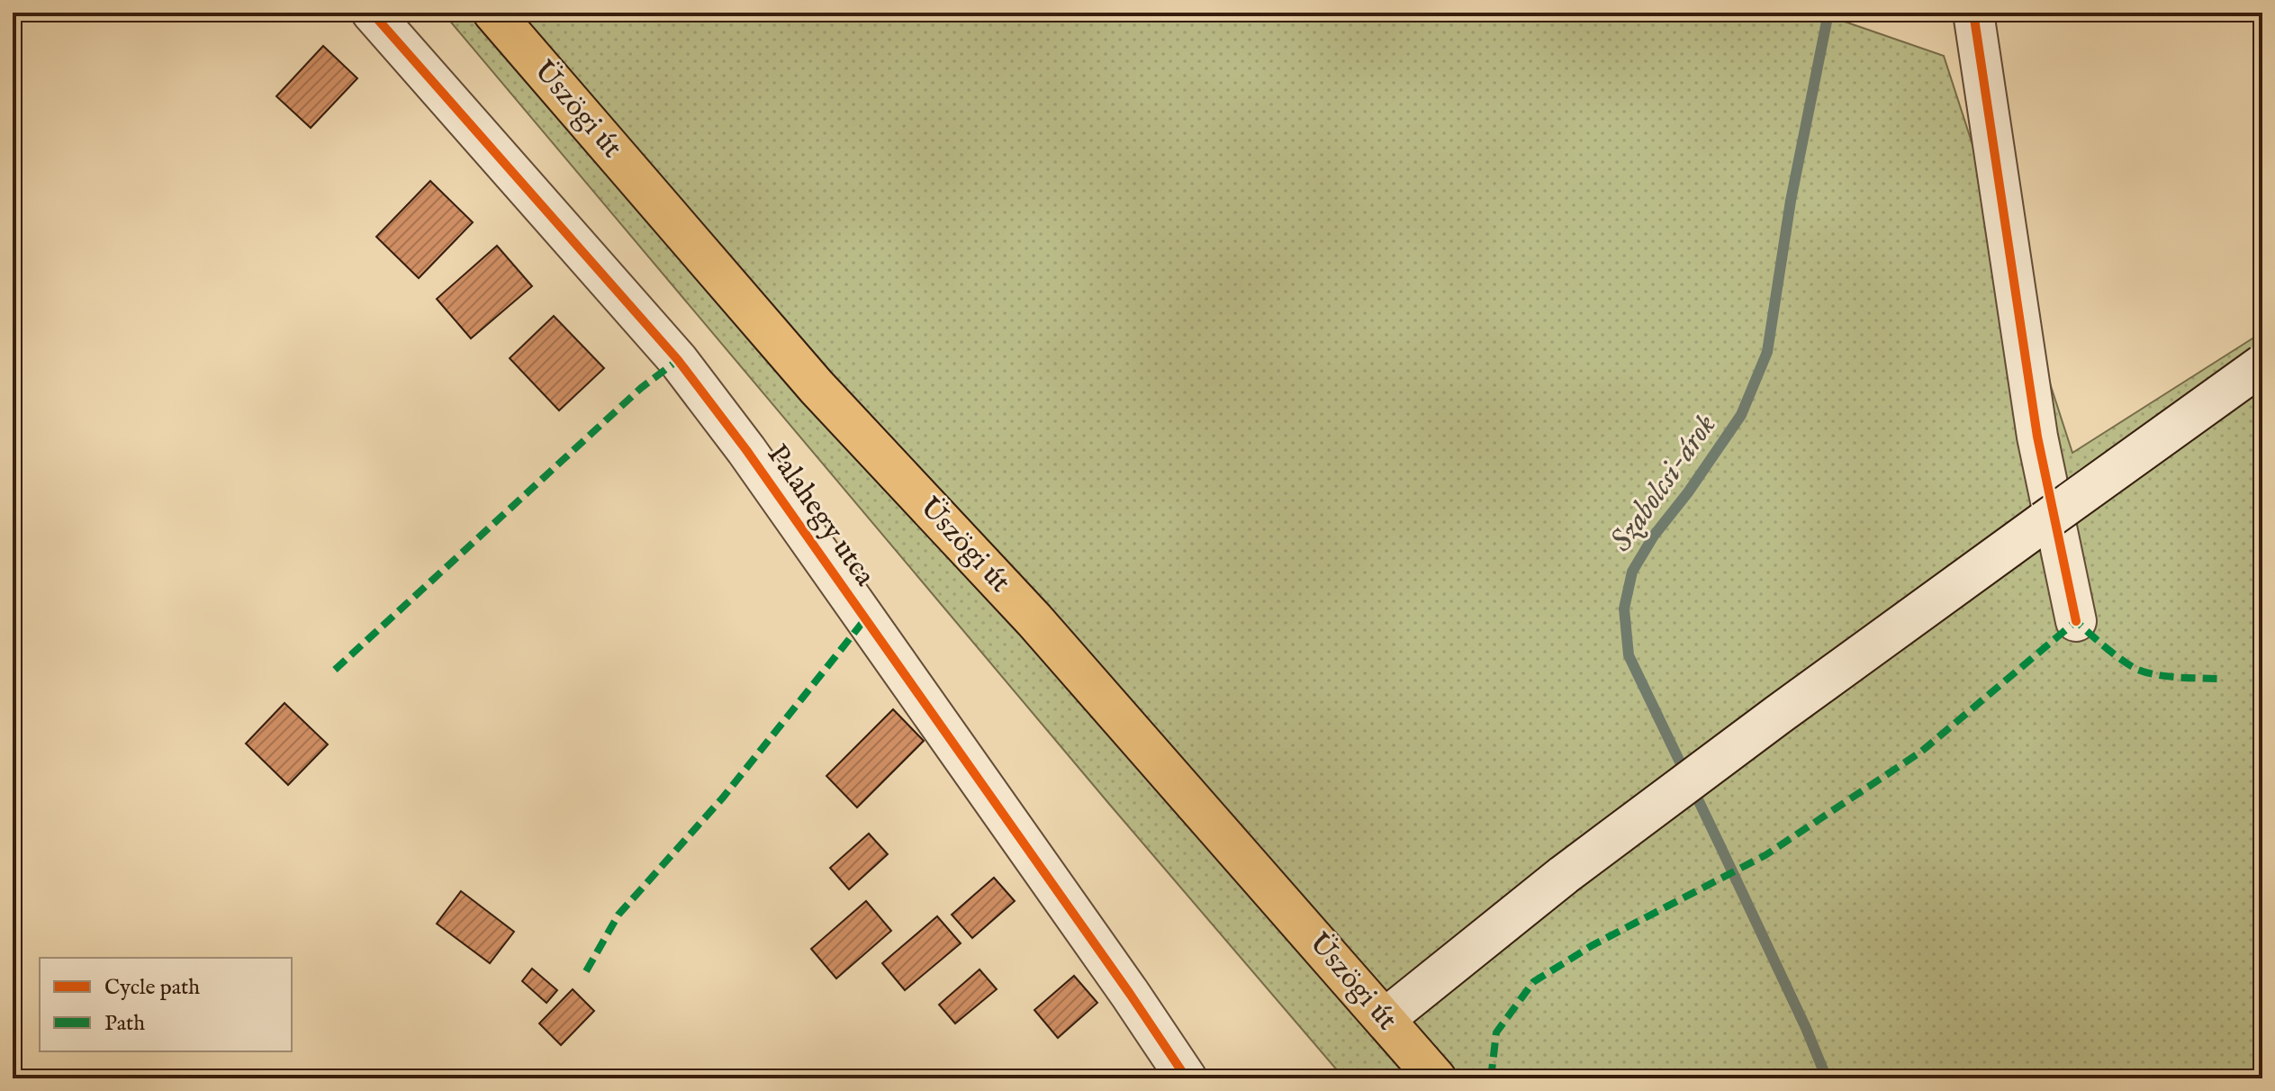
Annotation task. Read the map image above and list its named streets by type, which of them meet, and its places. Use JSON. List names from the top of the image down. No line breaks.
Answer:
{"streets":{"main road":["Üszögi út"],"street":["Palahegy utca"]},"water":["Szabolcsi-árok"],"legend":["Cycle path","Path"]}
